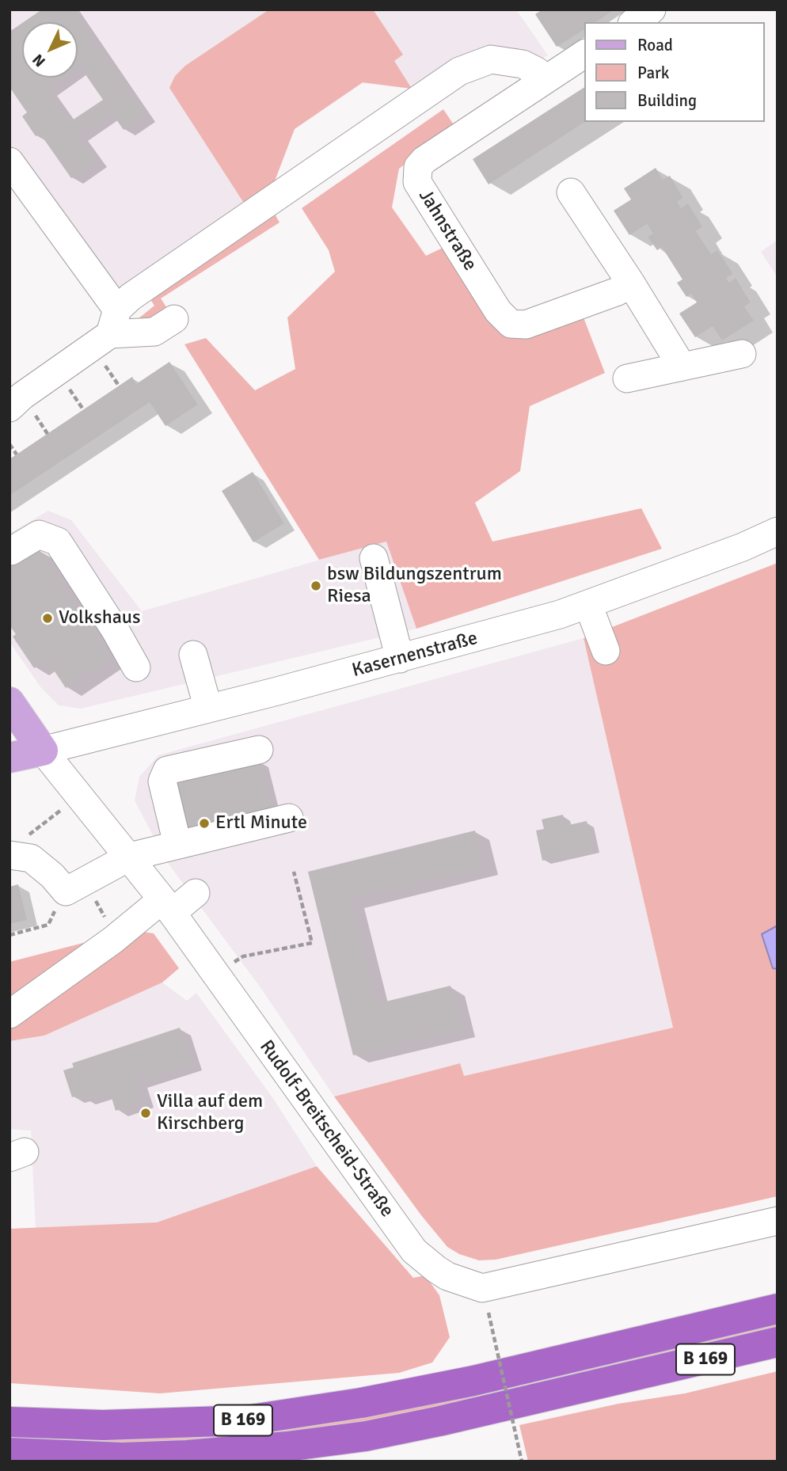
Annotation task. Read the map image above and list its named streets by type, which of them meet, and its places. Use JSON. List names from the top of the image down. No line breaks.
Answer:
{"streets":{"highway":["B 169"],"main road":["Rudolf-Breitscheid-Straße"],"street":["Jahnstraße","Kasernenstraße"]},"crossings":[["Kasernenstraße","Rudolf-Breitscheid-Straße"]],"places":["bsw Bildungszentrum Riesa","Volkshaus","Ertl Minute","Villa auf dem Kirschberg"],"legend":["Road","Park","Building"],"north":"bottom left"}
